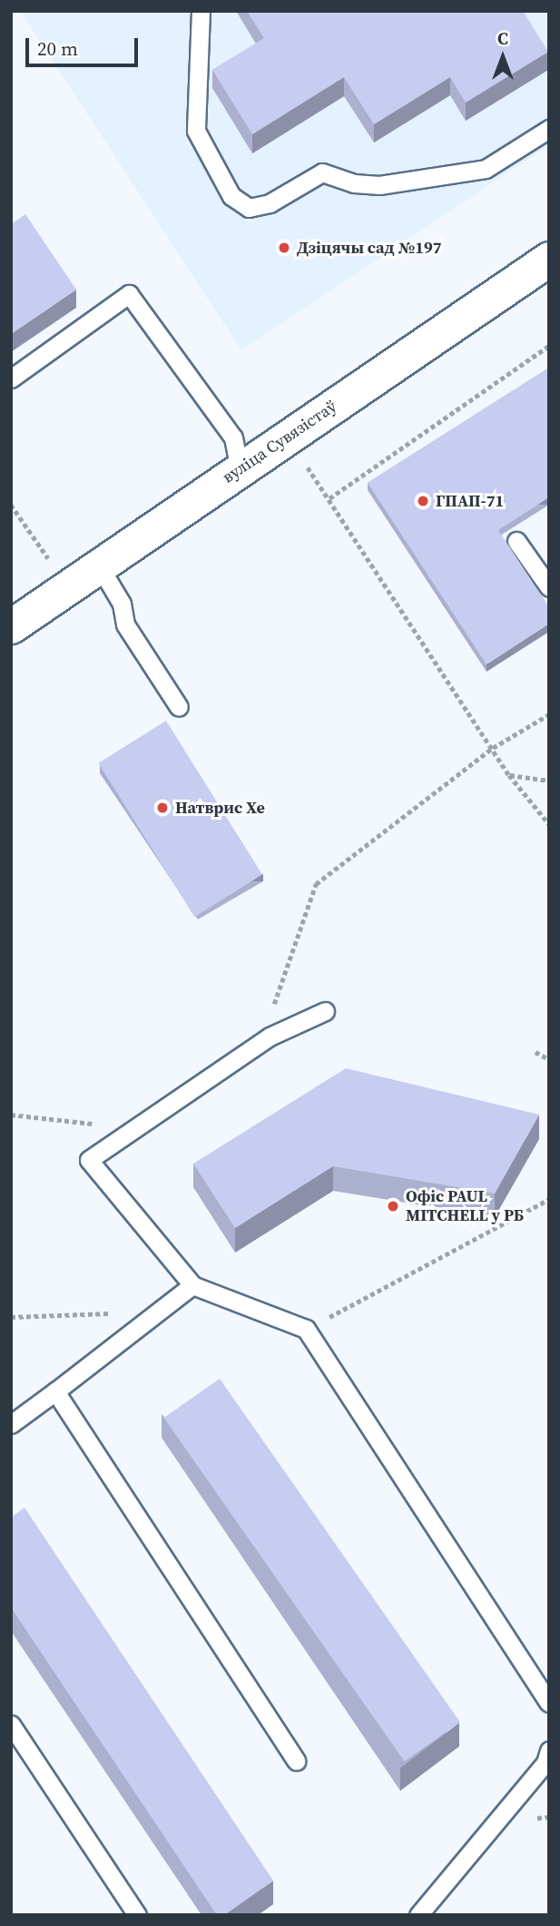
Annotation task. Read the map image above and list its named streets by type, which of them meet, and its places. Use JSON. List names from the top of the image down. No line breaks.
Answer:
{"streets":{"street":["вуліца Сувязістаў"]},"places":["Дзіцячы сад №197","ГПАП-71","Натврис Хе","Офіс PAUL MITCHELL у РБ"],"scale_bar":"20 m","north":"top"}
